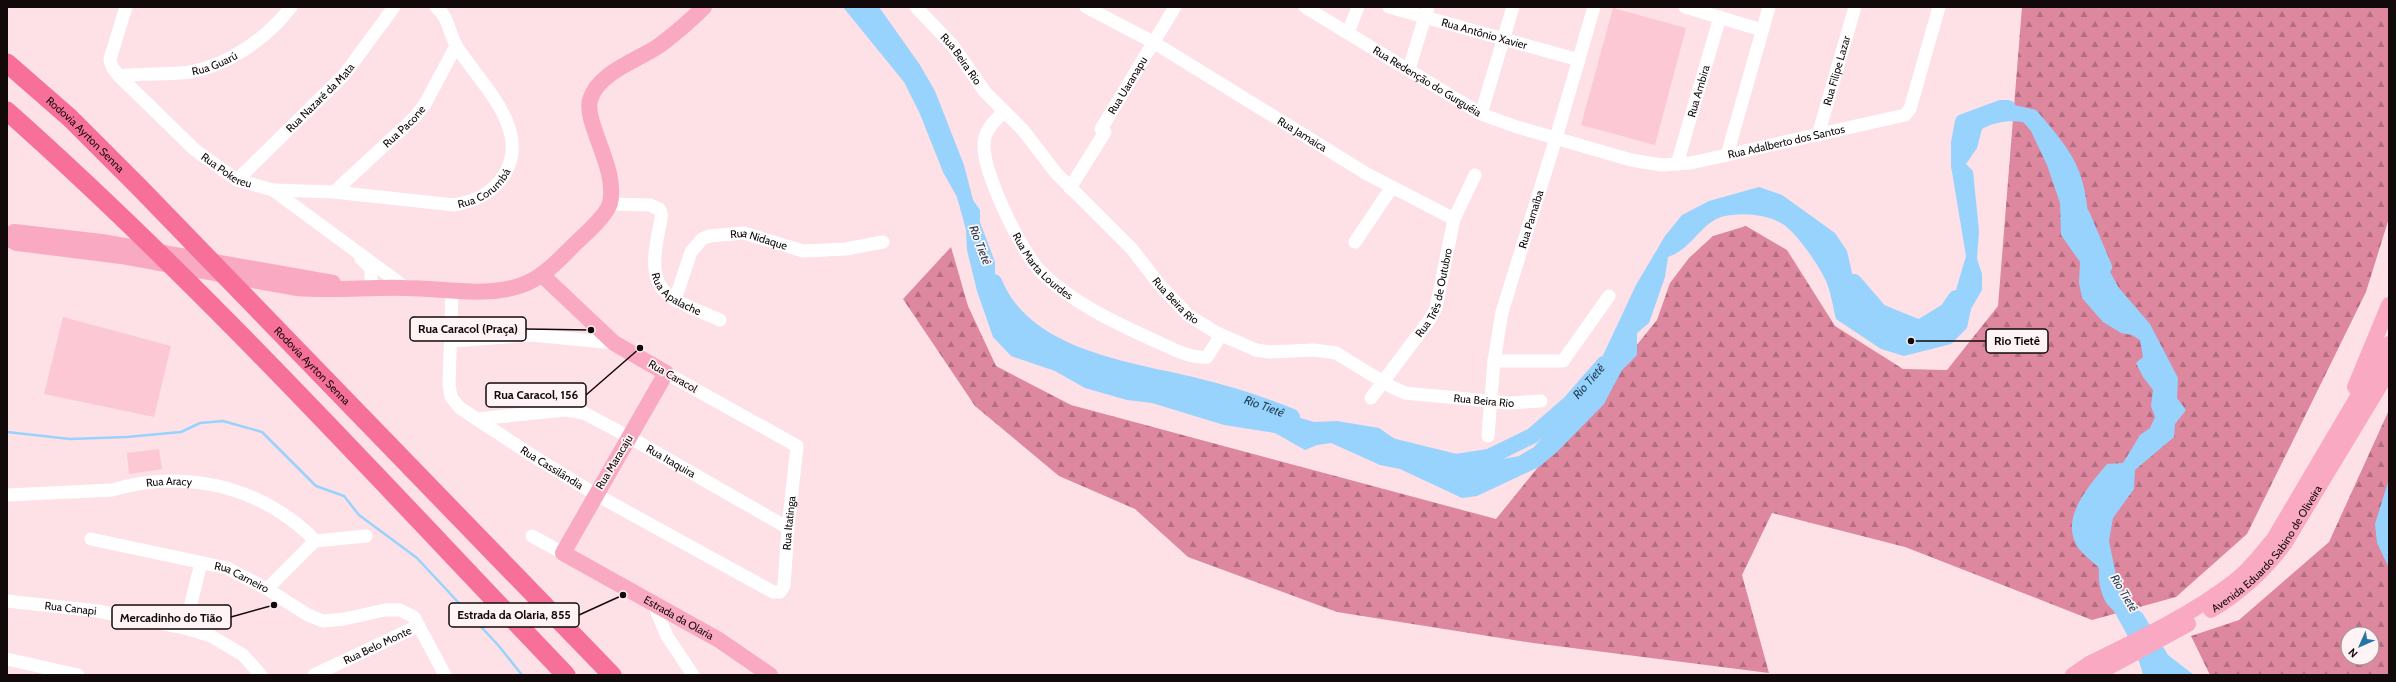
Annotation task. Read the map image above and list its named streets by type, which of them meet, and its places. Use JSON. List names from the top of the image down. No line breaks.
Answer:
{"streets":{"highway":["Rodovia Ayrton Senna"],"main road":["Rua Caracol","Rua Maracaju","Avenida Eduardo Sabino de Oliveira","Estrada da Olaria"],"street":["Rua Antônio Xavier","Rua Beira Rio","Rua Guarú","Rua Filipe Lazar","Rua Redenção do Gurguéia","Rua Uaranapu","Rua Ambira","Rua Nazaré da Mata","Rua Pacone","Rua Jamaica","Rua Adalberto dos Santos","Rua Pokereu","Rua Corumbá","Rua Parnaíba","Rua Nidaque","Rua Marta Lourdes","Rua Apalache","Rua Três de Outubro","Rua Itaquira","Rua Cassilândia","Rua Aracy","Rua Itatinga","Rua Carneiro","Rua Canapi","Rua Belo Monte"]},"crossings":[["Rua Antônio Xavier","Rua Parnaíba"],["Rua Beira Rio","Rua Uaranapu"],["Rua Beira Rio","Rua Parnaíba"],["Rua Beira Rio","Rua Marta Lourdes"],["Rua Beira Rio","Rua Três de Outubro"],["Rua Guarú","Rua Pokereu"],["Rua Filipe Lazar","Rua Adalberto dos Santos"],["Rua Redenção do Gurguéia","Rua Adalberto dos Santos"],["Rua Redenção do Gurguéia","Rua Parnaíba"],["Rua Uaranapu","Rua Jamaica"],["Rua Ambira","Rua Adalberto dos Santos"],["Rua Nazaré da Mata","Rua Pokereu"],["Rua Pacone","Rua Corumbá"],["Rua Jamaica","Rua Três de Outubro"],["Rua Adalberto dos Santos","Rua Parnaíba"],["Rua Pokereu","Rua Corumbá"],["Rua Nidaque","Rua Apalache"],["Rua Caracol","Rua Maracaju"],["Rua Caracol","Rua Itatinga"],["Rua Itaquira","Rua Maracaju"],["Rua Itaquira","Rua Cassilândia"],["Rua Itaquira","Rua Itatinga"],["Rua Maracaju","Rua Cassilândia"],["Rua Maracaju","Estrada da Olaria"],["Rua Cassilândia","Rua Itatinga"],["Rua Carneiro","Rua Belo Monte"]],"water":["Rio Tietê"],"places":["Rua Caracol (Praça)","Rio Tietê","Rua Caracol, 156","Estrada da Olaria, 855","Mercadinho do Tião"],"north":"bottom left"}
